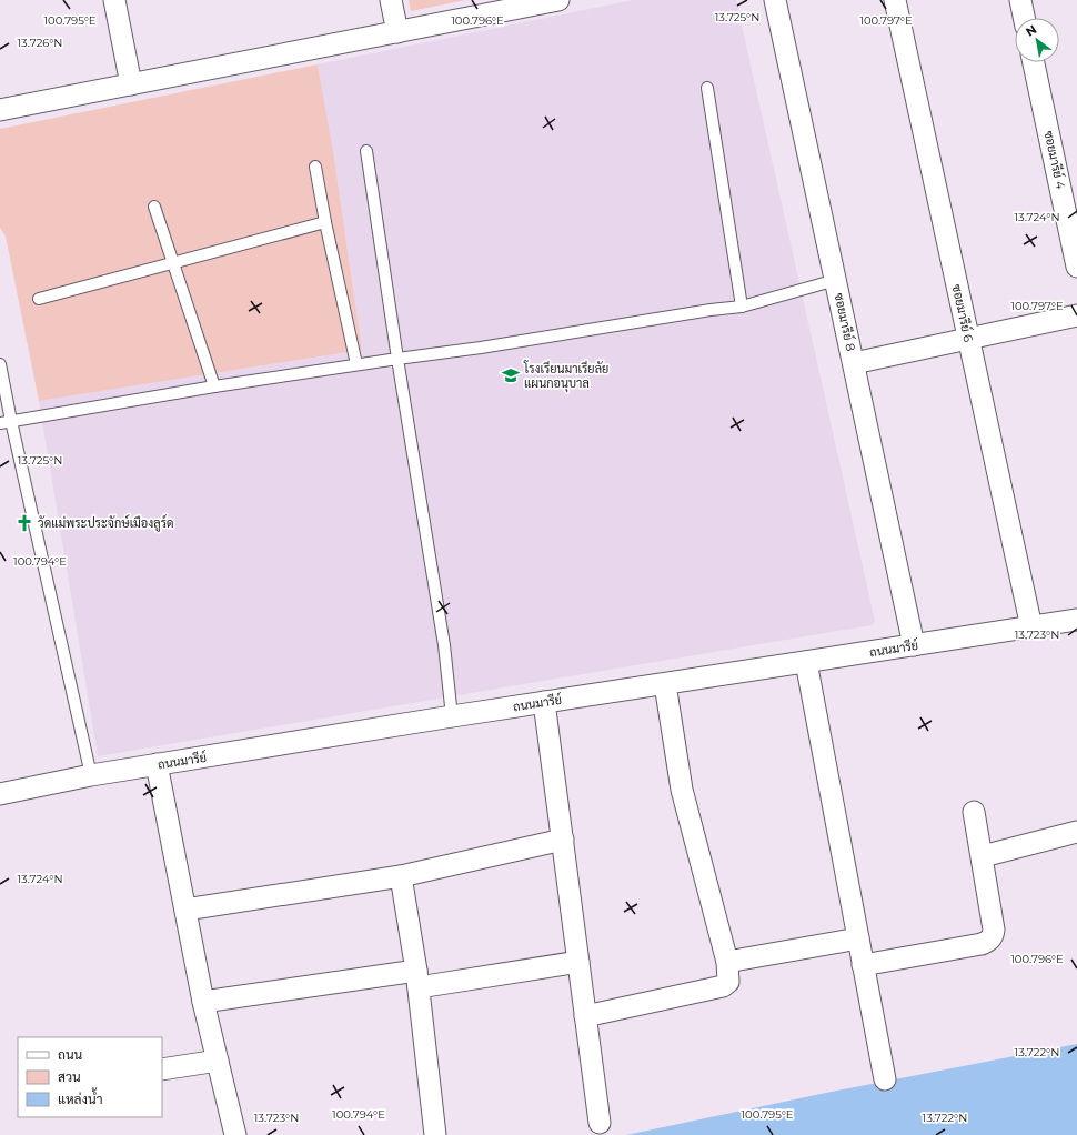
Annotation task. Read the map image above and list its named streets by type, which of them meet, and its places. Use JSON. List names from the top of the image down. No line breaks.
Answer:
{"streets":{"street":["ซอยมารีย์ 4","ซอยมารีย์ 6","ซอยมารีย์ 8","ถนนมารีย์"]},"crossings":[["ซอยมารีย์ 6","ถนนมารีย์"],["ซอยมารีย์ 8","ถนนมารีย์"]],"places":{"school or university":["โรงเรียนมาเรียลัย แผนกอนุบาล"],"church":["วัดแม่พระประจักษ์เมืองลูร์ด"]},"legend":["ถนน","สวน","แหล่งน้ำ"],"north":"top left","coordinates":["13.725°N","100.796°E","100.797°E","100.795°E","13.726°N","13.724°N","100.794°E","13.723°N","13.722°N"]}
